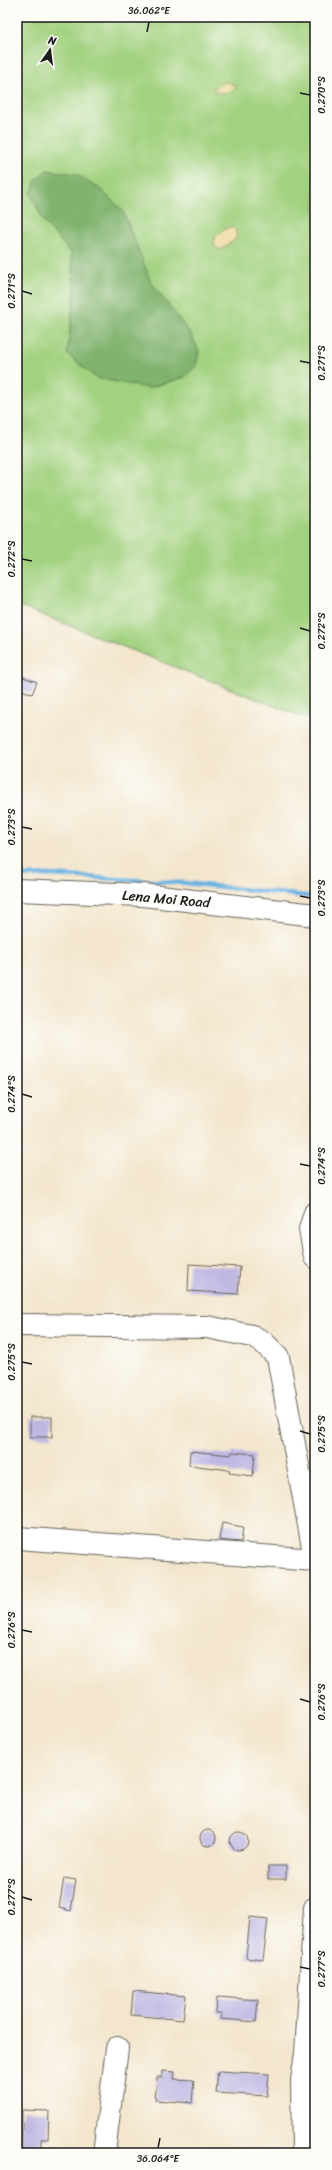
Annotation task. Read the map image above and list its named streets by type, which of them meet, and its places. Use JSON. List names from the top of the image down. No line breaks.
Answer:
{"streets":{"street":["Lena Moi Road"]},"north":"top","coordinates":["36.062°E","0.270°S","0.271°S","0.272°S","0.273°S","0.274°S","0.275°S","0.276°S","0.277°S","36.064°E"]}
